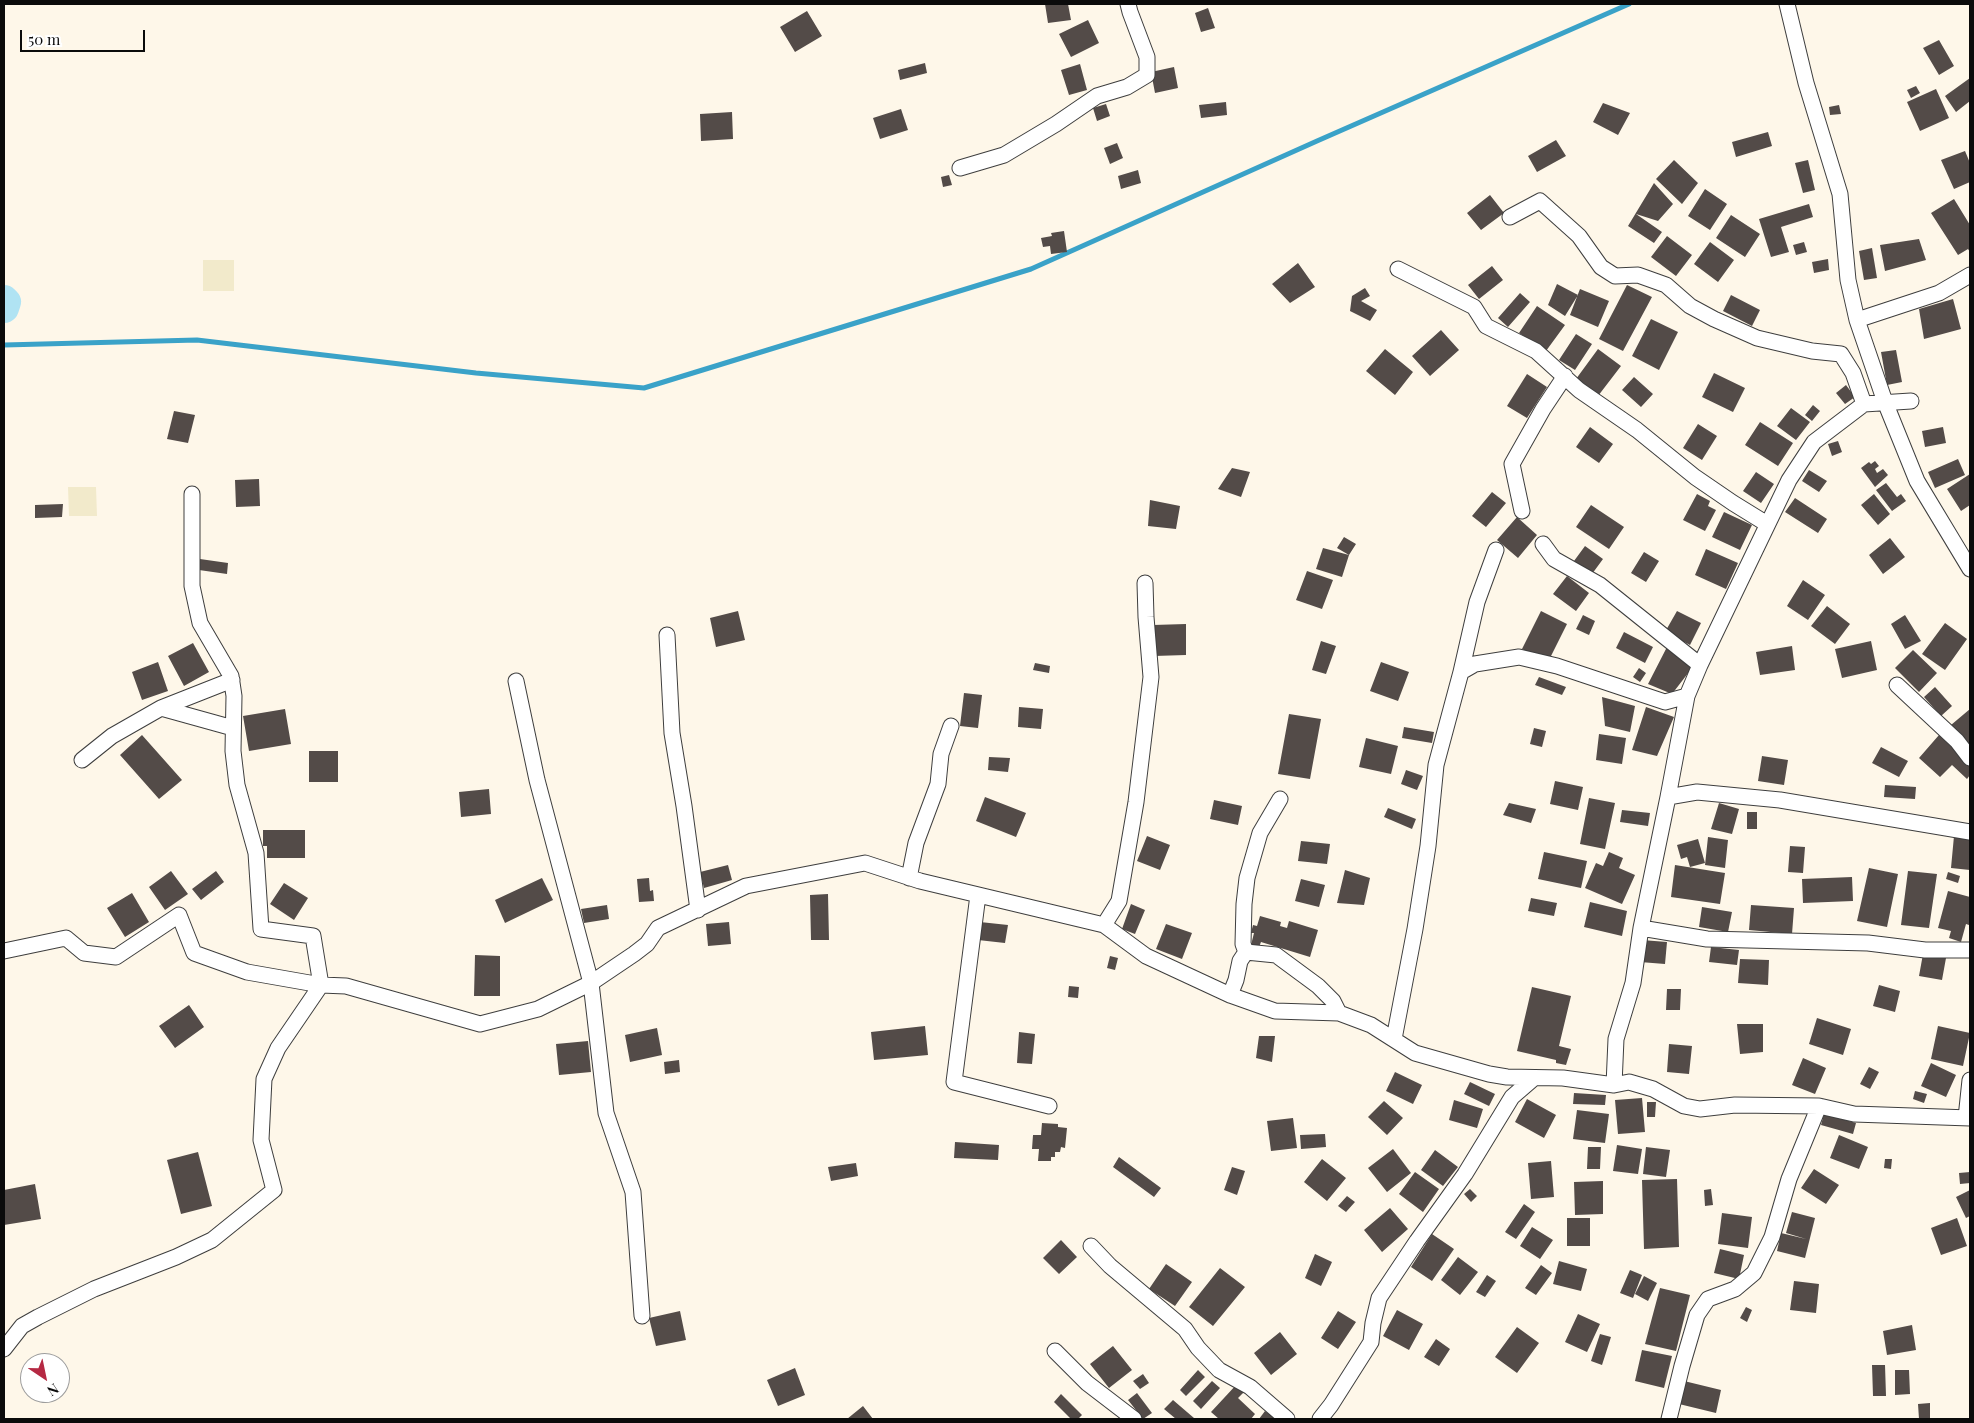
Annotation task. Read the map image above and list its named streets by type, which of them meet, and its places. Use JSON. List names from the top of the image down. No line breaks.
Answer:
{"scale_bar":"50 m","north":"bottom right"}
